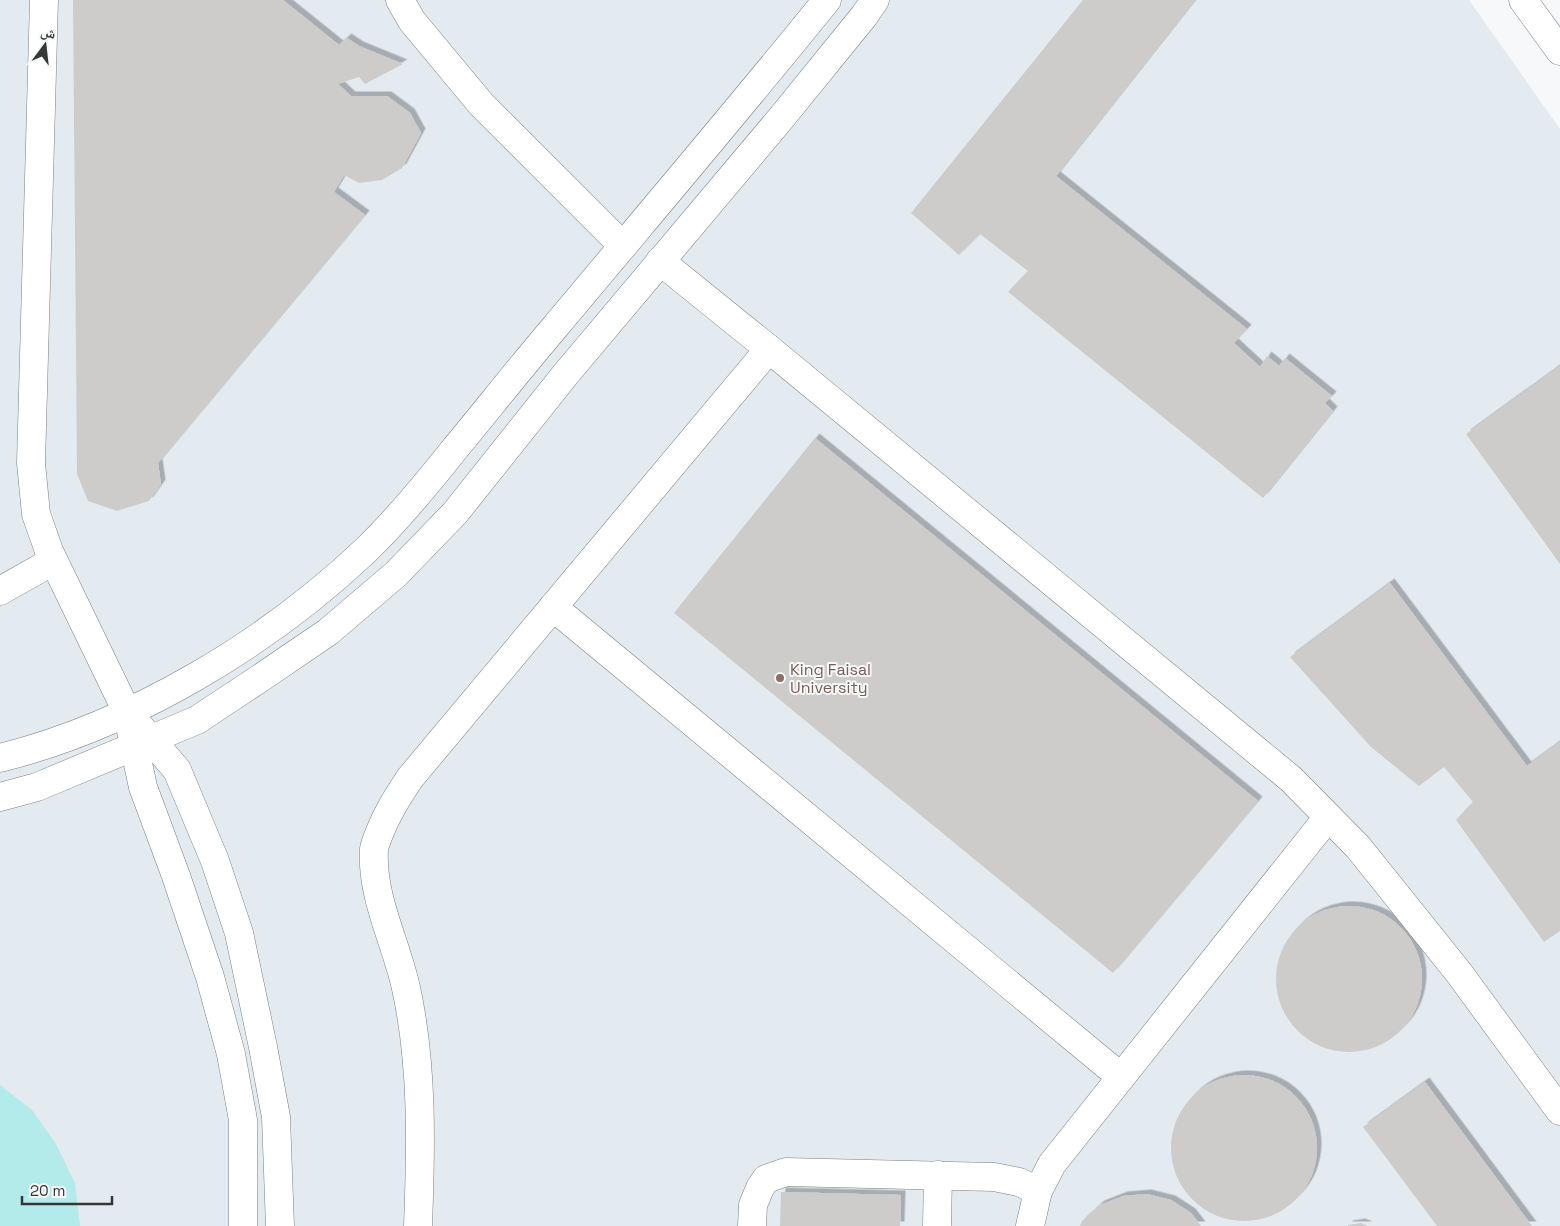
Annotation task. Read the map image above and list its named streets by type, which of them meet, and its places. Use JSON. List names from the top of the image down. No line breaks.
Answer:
{"places":["King Faisal University"],"scale_bar":"20 m","north":"top"}
